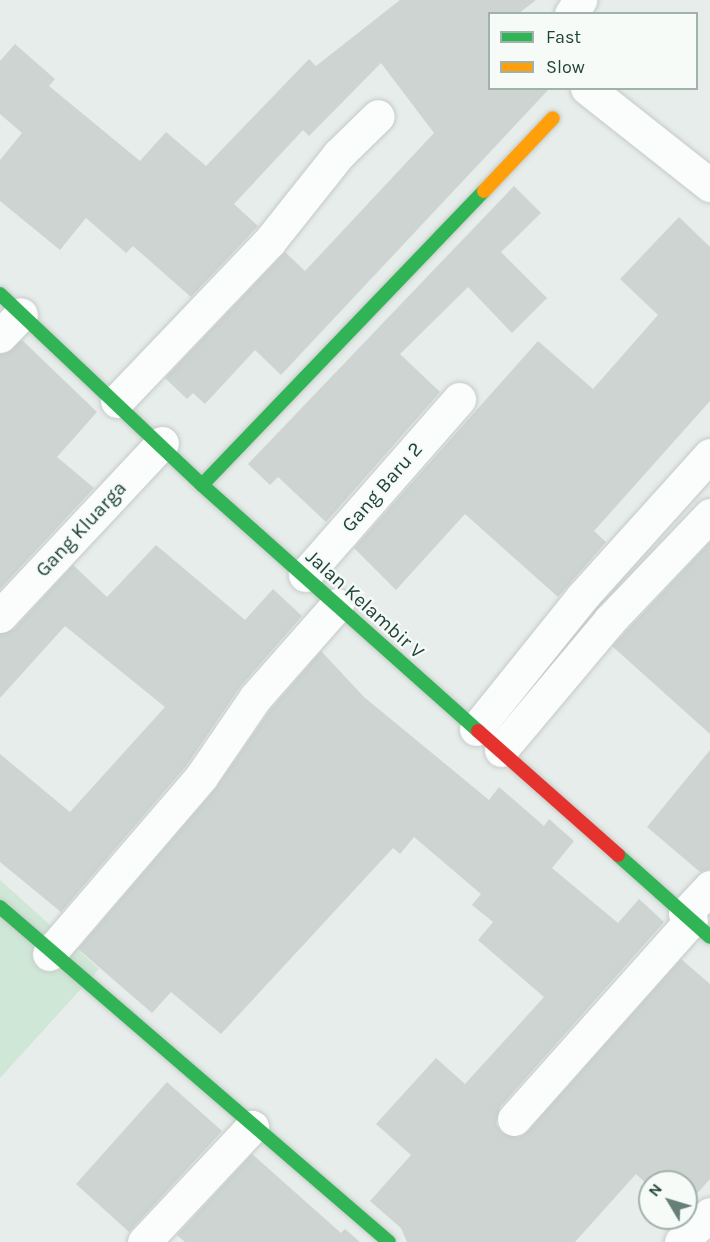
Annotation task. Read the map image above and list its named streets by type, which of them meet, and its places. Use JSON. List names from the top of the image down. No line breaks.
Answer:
{"streets":{"street":["Gang Baru 2","Gang Kluarga","Jalan Kelambir V"]},"crossings":[["Gang Baru 2","Jalan Kelambir V"],["Gang Kluarga","Jalan Kelambir V"]],"legend":["Fast","Slow"],"north":"top left"}
